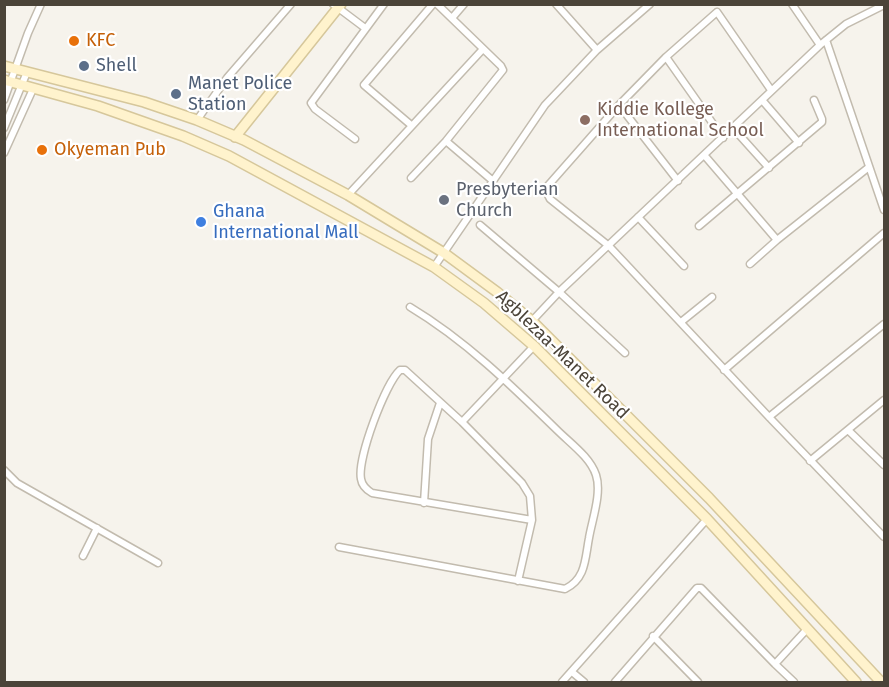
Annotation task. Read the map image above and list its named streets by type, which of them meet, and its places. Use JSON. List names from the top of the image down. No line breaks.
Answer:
{"streets":{"main road":["Agblezaa-Manet Road"]},"places":["KFC","Shell","Manet Police Station","Kiddie Kollege International School","Okyeman Pub","Presbyterian Church","Ghana International Mall"]}
